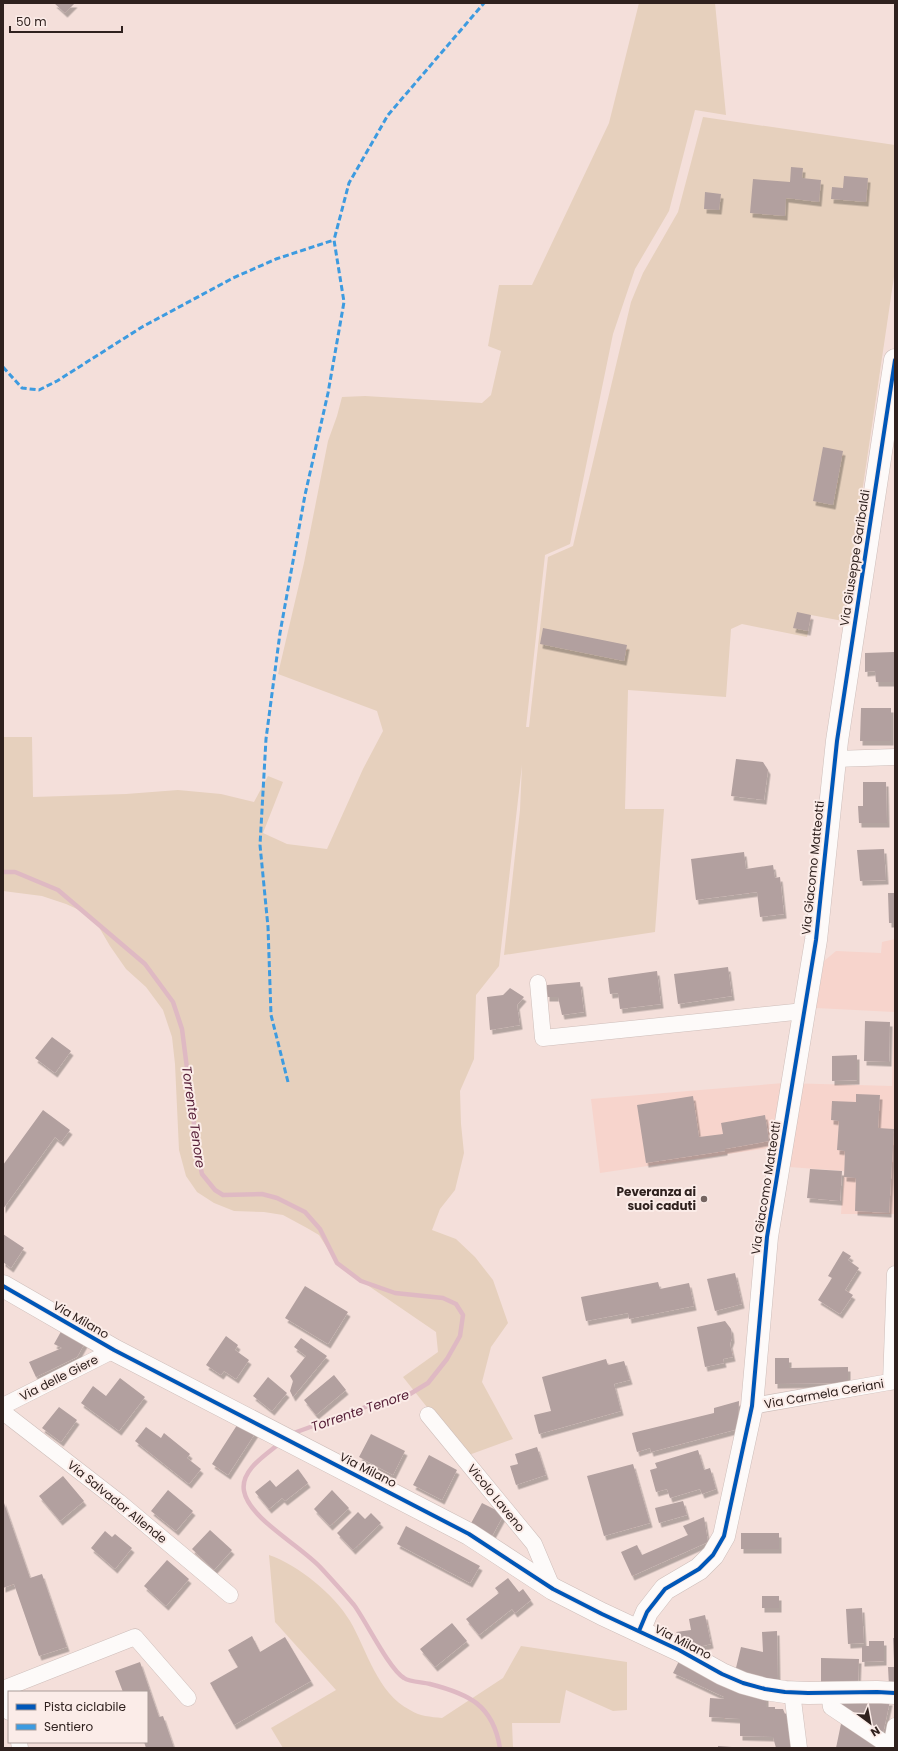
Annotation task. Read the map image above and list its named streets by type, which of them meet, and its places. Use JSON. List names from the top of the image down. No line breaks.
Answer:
{"streets":{"street":["Via Giuseppe Garibaldi","Via Giacomo Matteotti","Via Milano","Via delle Giere","Via Carmela Ceriani","Vicolo Laveno","Via Salvador Allende"]},"crossings":[["Via Giuseppe Garibaldi","Via Giacomo Matteotti"],["Via Giacomo Matteotti","Via Milano"],["Via Giacomo Matteotti","Via Carmela Ceriani"],["Via Milano","Via delle Giere"],["Via Milano","Vicolo Laveno"]],"water":["Torrente Tenore"],"places":["Peveranza ai suoi caduti"],"legend":["Pista ciclabile","Sentiero"],"scale_bar":"50 m","north":"bottom right"}
